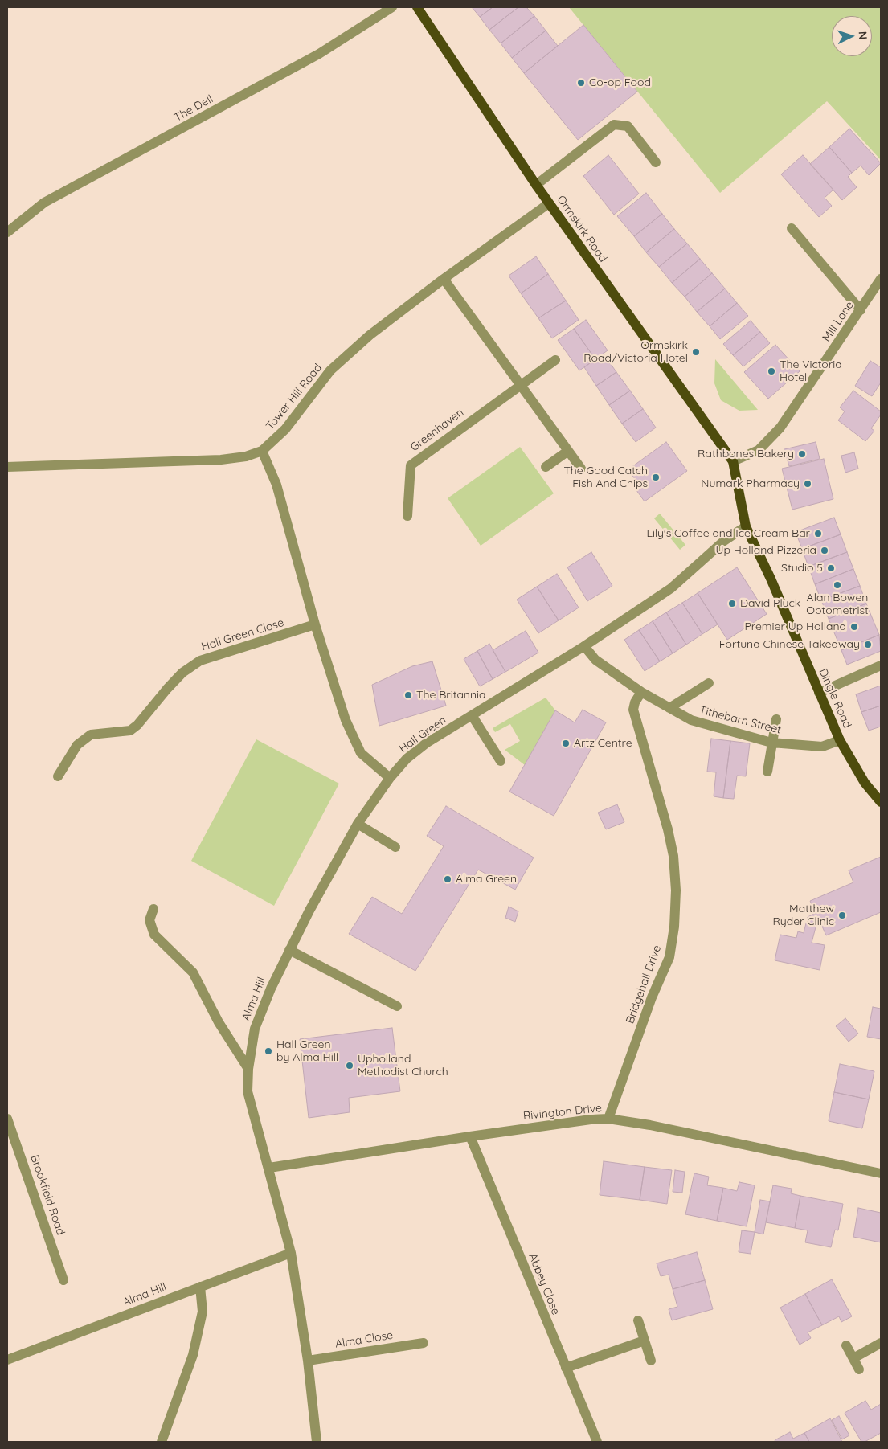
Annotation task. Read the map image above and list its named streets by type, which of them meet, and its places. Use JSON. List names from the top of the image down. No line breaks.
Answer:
{"streets":{"main road":["Ormskirk Road","Dingle Road"],"street":["The Dell","Mill Lane","Tower Hill Road","Greenhaven","Hall Green Close","Tithebarn Street","Hall Green","Bridgehall Drive","Alma Hill","Rivington Drive","Brookfield Road","Abbey Close","Alma Close"]},"crossings":[["Ormskirk Road","Mill Lane"],["Ormskirk Road","Tower Hill Road"],["Ormskirk Road","Dingle Road"],["Mill Lane","Dingle Road"],["Dingle Road","Tithebarn Street"],["Dingle Road","Hall Green"],["Tithebarn Street","Hall Green"],["Tithebarn Street","Bridgehall Drive"],["Hall Green","Alma Hill"],["Bridgehall Drive","Rivington Drive"],["Alma Hill","Rivington Drive"],["Alma Hill","Alma Close"],["Rivington Drive","Abbey Close"]],"places":["Co-op Food","Ormskirk Road/Victoria Hotel","The Victoria Hotel","Rathbones Bakery","The Good Catch Fish And Chips","Numark Pharmacy","Lily's Coffee and Ice Cream Bar","Up Holland Pizzeria","Studio 5","Alan Bowen Optometrist","David Pluck","Premier Up Holland","Fortuna Chinese Takeaway","The Britannia","Artz Centre","Alma Green","Matthew Ryder Clinic","Hall Green by Alma Hill","Upholland Methodist Church"],"north":"right"}
